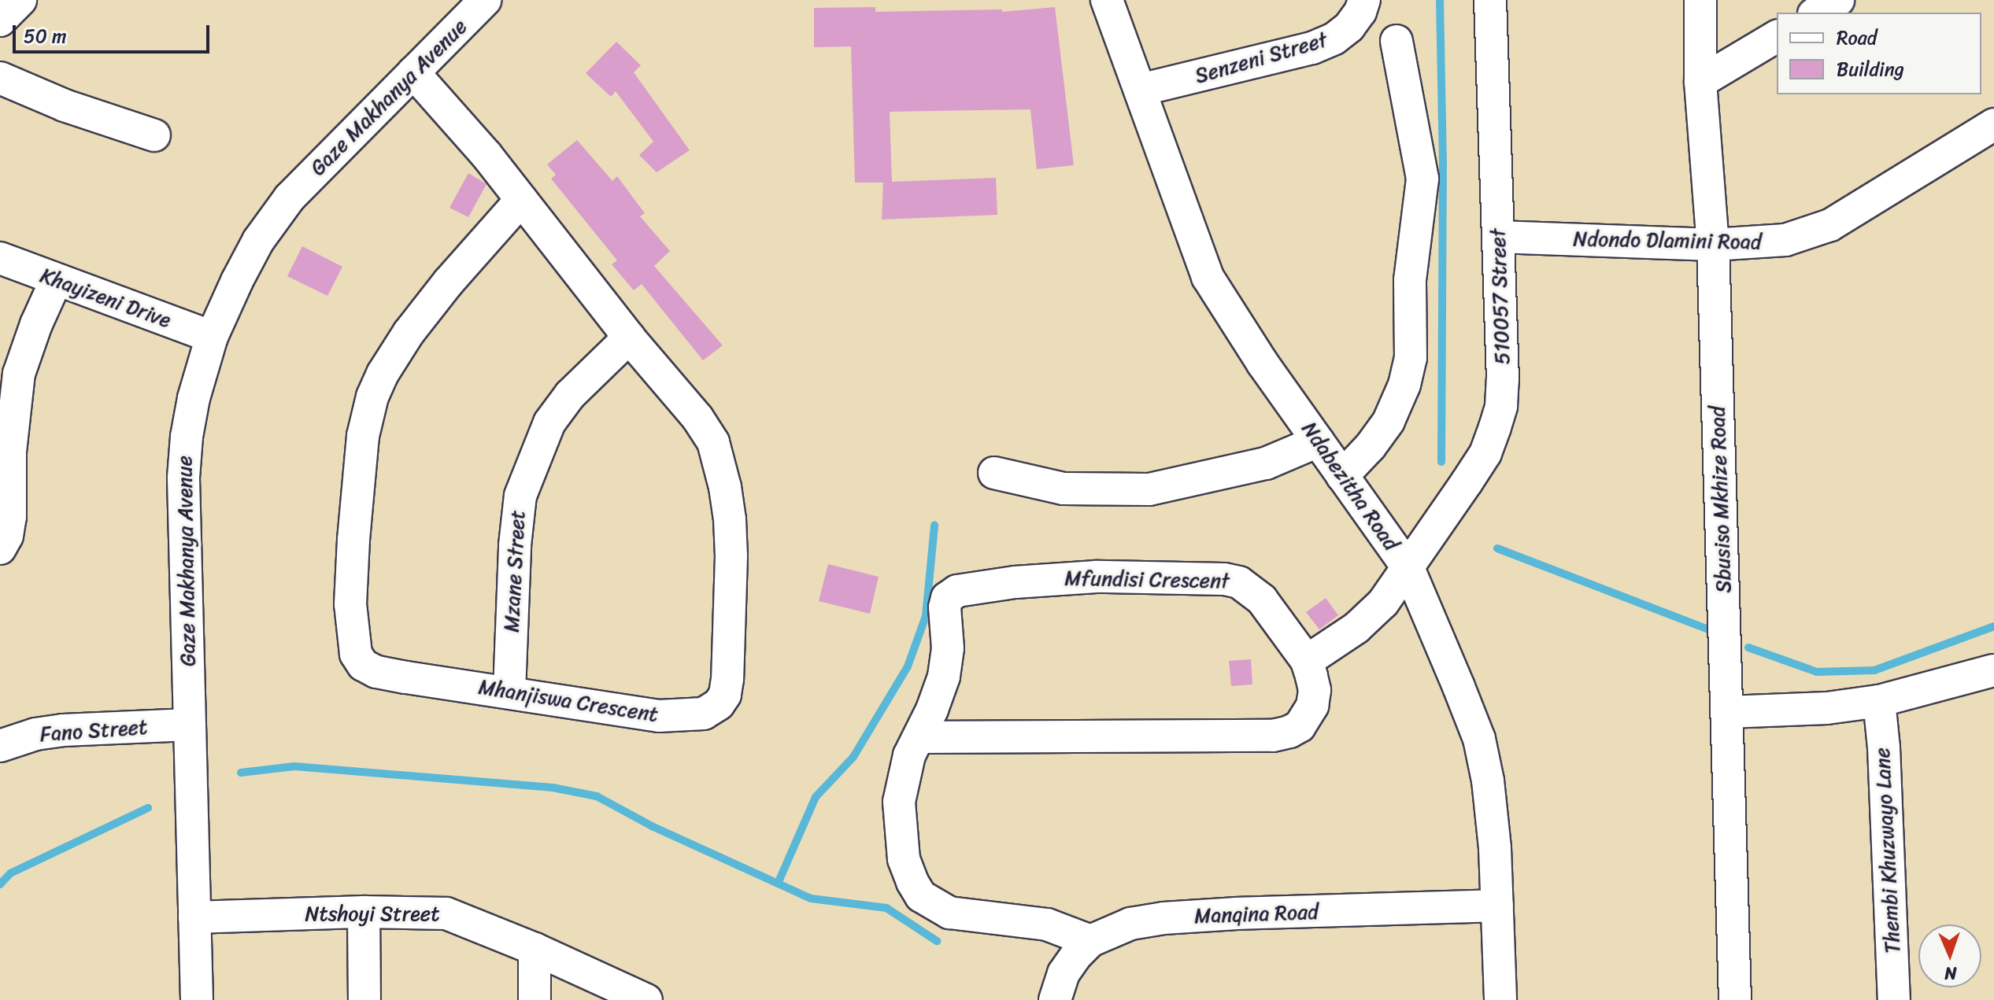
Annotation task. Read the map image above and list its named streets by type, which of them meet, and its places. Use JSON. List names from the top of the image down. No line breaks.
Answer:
{"streets":{"street":["Senzeni Street","Gaze Makhanya Avenue","Ndondo Dlamini Road","510057 Street","Khayizeni Drive","Ndabezitha Road","Sbusiso Mkhize Road","Mzane Street","Mfundisi Crescent","Mhanjiswa Crescent","Fano Street","Thembi Khuzwayo Lane","Ntshoyi Street","Manqina Road"]},"crossings":[["Senzeni Street","Ndabezitha Road"],["Gaze Makhanya Avenue","Khayizeni Drive"],["Gaze Makhanya Avenue","Mhanjiswa Crescent"],["Gaze Makhanya Avenue","Fano Street"],["Gaze Makhanya Avenue","Ntshoyi Street"],["Ndondo Dlamini Road","510057 Street"],["Ndondo Dlamini Road","Sbusiso Mkhize Road"],["510057 Street","Ndabezitha Road"],["510057 Street","Mfundisi Crescent"],["Ndabezitha Road","Manqina Road"],["Mzane Street","Mhanjiswa Crescent"],["Mfundisi Crescent","Manqina Road"]],"legend":["Road","Building"],"scale_bar":"50 m","north":"bottom"}
